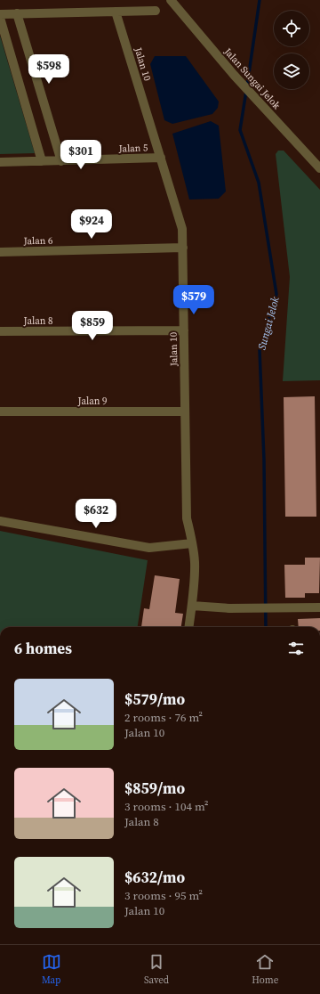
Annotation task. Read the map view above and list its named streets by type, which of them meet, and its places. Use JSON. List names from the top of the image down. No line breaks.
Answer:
{"streets":{"street":["Jalan 10","Jalan Sungai Jelok","Jalan 5","Jalan 6","Jalan 8","Jalan 9"]},"crossings":[["Jalan 10","Jalan 5"],["Jalan 10","Jalan 6"],["Jalan 10","Jalan 8"],["Jalan 10","Jalan 9"]],"water":["Sungai Jelok"],"page":{"price":["$598","$301","$924","$579","$859","$632"],"heading":"6 homes","list":[{"name":"$579/mo","note":"2 rooms · 76 m² · Jalan 10"},{"name":"$859/mo","note":"3 rooms · 104 m² · Jalan 8"},{"name":"$632/mo","note":"3 rooms · 95 m² · Jalan 10"}],"tabs":["Map","Saved","Home"]}}
